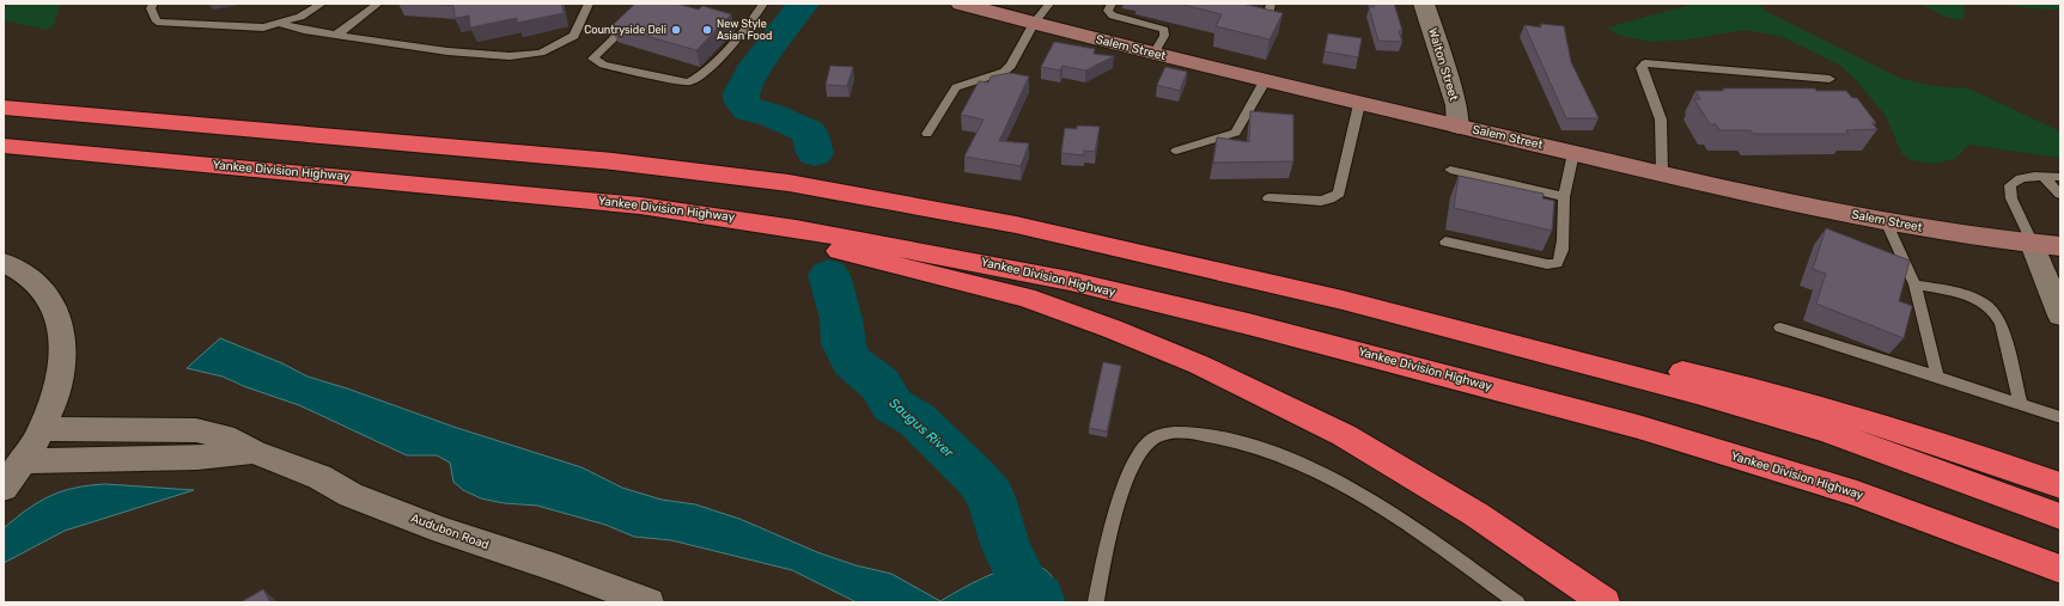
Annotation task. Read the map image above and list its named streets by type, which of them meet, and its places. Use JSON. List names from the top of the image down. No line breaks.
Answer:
{"streets":{"highway":["Yankee Division Highway"],"main road":["Salem Street"],"street":["Walton Street","Audubon Road"]},"crossings":[["Salem Street","Walton Street"]],"water":["Saugus River"],"places":["Countryside Deli","New Style Asian Food"]}
